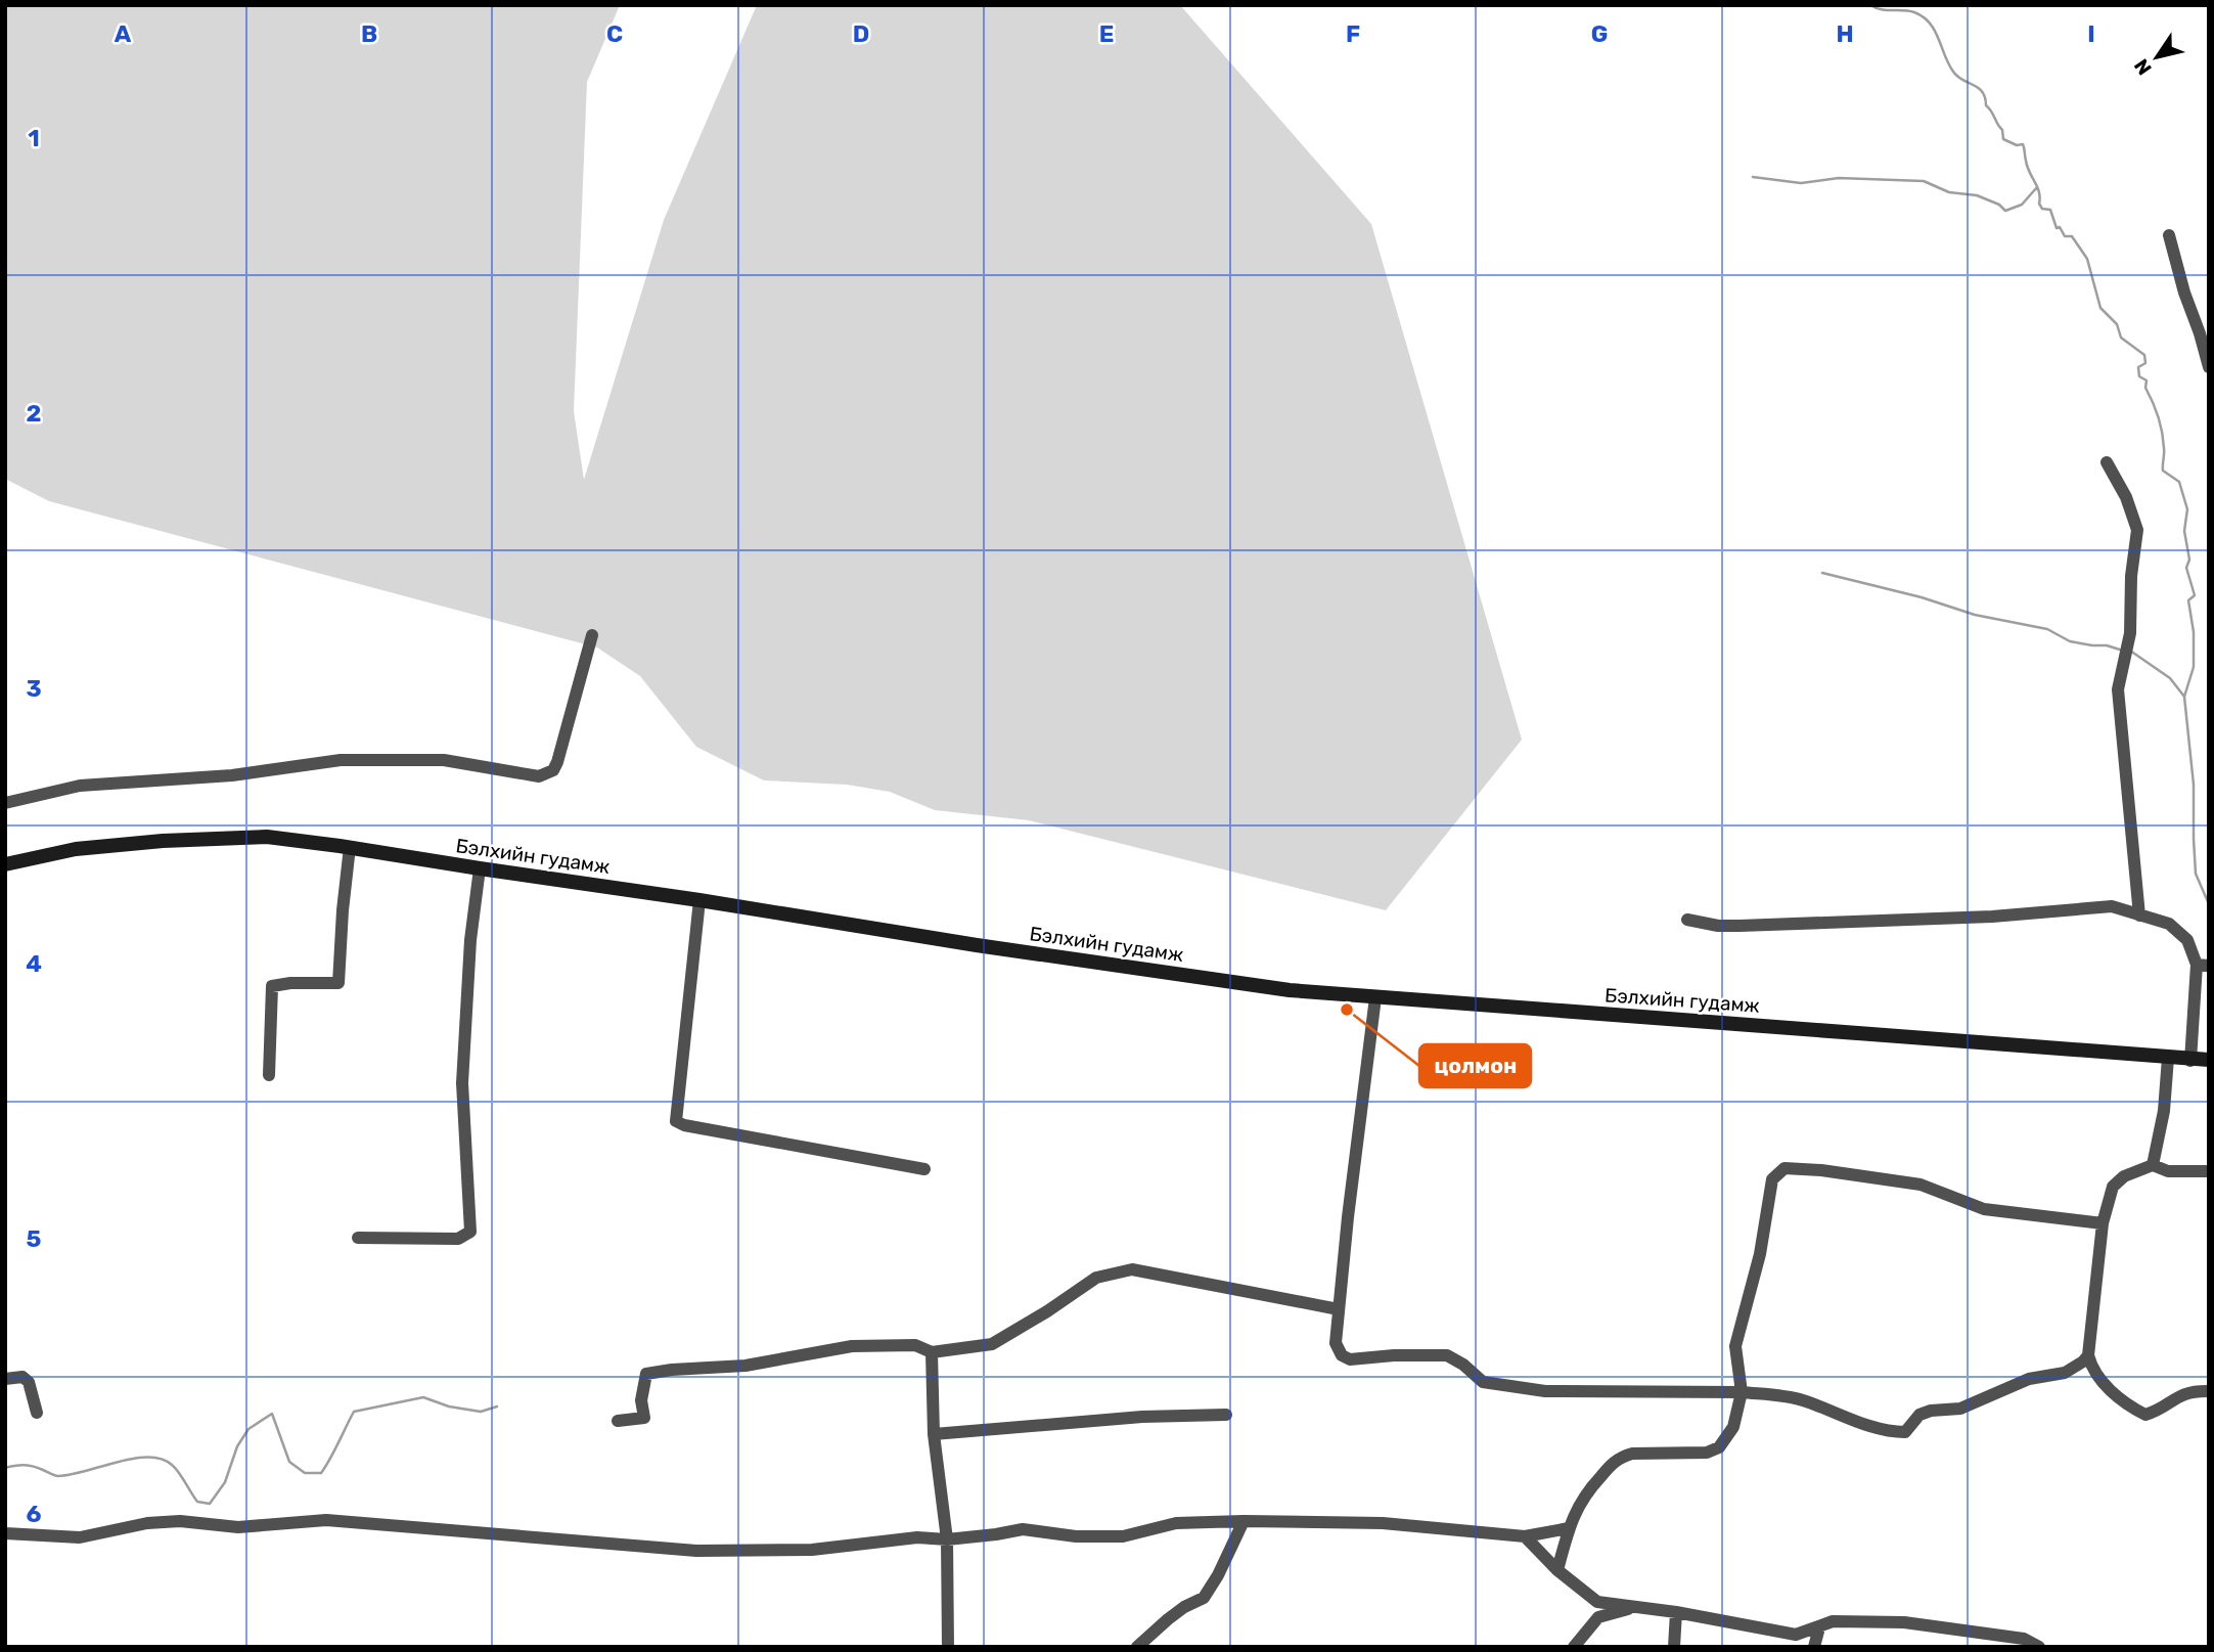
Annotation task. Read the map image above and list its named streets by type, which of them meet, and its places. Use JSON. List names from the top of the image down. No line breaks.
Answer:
{"streets":{"main road":["Бэлхийн гудамж"]},"places":["цолмон"],"north":"bottom left","grid":{"columns":["A","B","C","D","E","F","G","H","I"],"rows":["1","2","3","4","5","6"]}}
